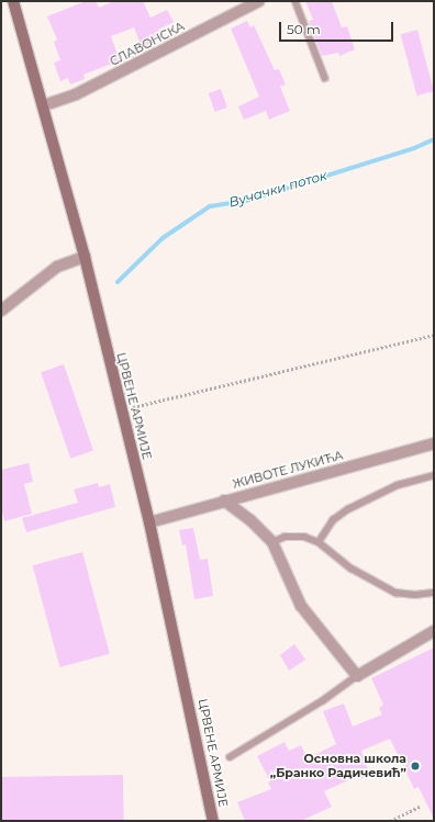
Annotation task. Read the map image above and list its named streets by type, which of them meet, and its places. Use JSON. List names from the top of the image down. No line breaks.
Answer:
{"streets":{"main road":["ЦРВЕНЕ АРМИЈЕ"],"street":["СЛАВОНСКА","ЖИВОТЕ ЛУКИЋА"]},"crossings":[["СЛАВОНСКА","ЦРВЕНЕ АРМИЈЕ"],["ЦРВЕНЕ АРМИЈЕ","ЖИВОТЕ ЛУКИЋА"]],"water":["Вучачки поток"],"places":["Основна школа „Бранко Радичевић”"],"scale_bar":"50 m"}
